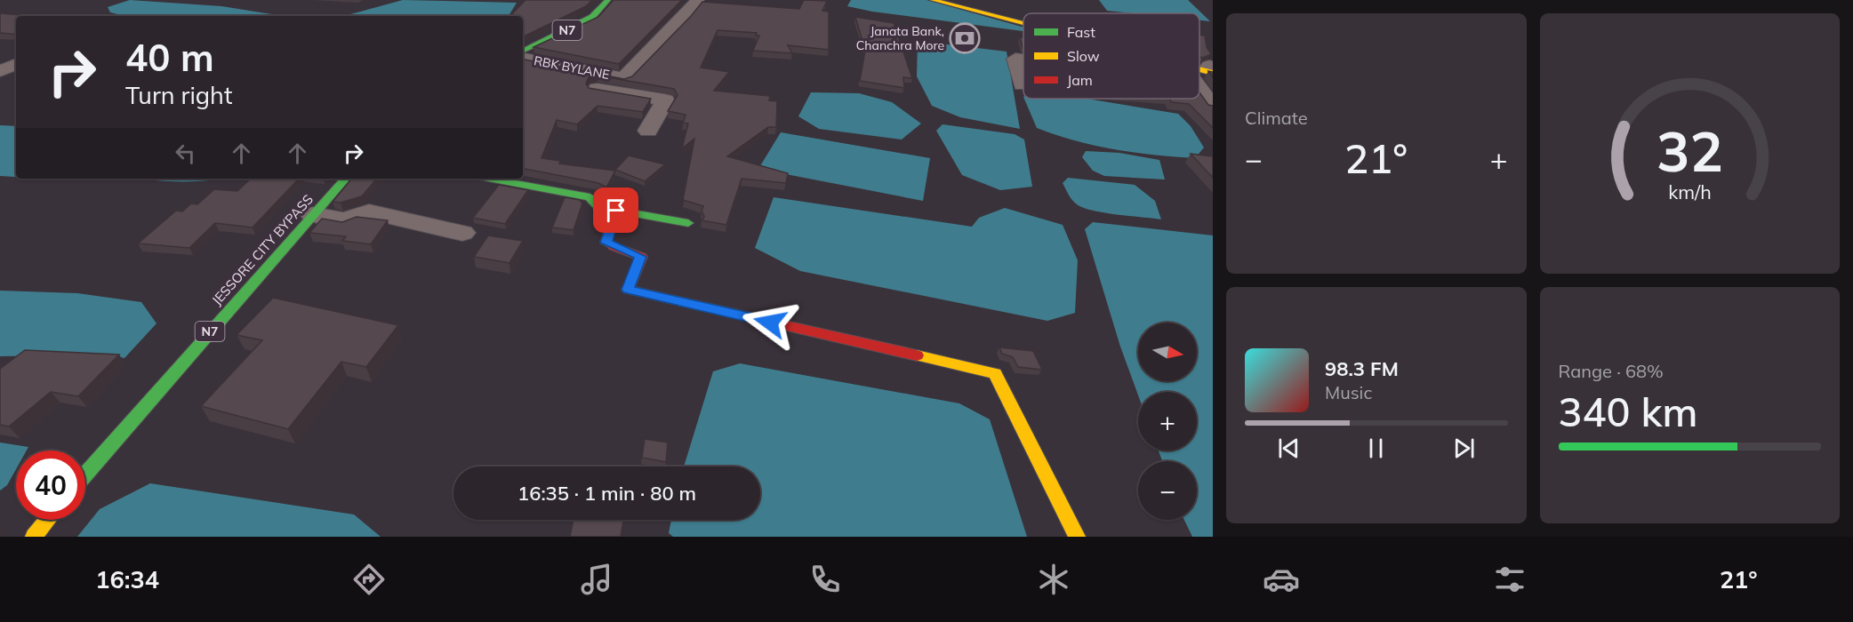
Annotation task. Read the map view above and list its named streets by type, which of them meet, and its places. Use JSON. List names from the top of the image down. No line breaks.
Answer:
{"streets":{"main road":["N7","JESSORE CITY BYPASS"],"street":["RBK BYLANE"]},"places":{"bank":["Janata Bank, Chanchra More"]},"legend":["Fast","Slow","Jam"],"north":"right","page":{"tile":["Climate",["Range · 68%","340 km"]],"turn":["40 m","Turn right"],"heat":["−","21°","+"],"map_buttons":["+","−"],"song":["98.3 FM","Music"],"limit":"40","trip":"16:35 · 1 min · 80 m","tabs":["16:34","21°"],"gauge":["32","km/h"]}}
